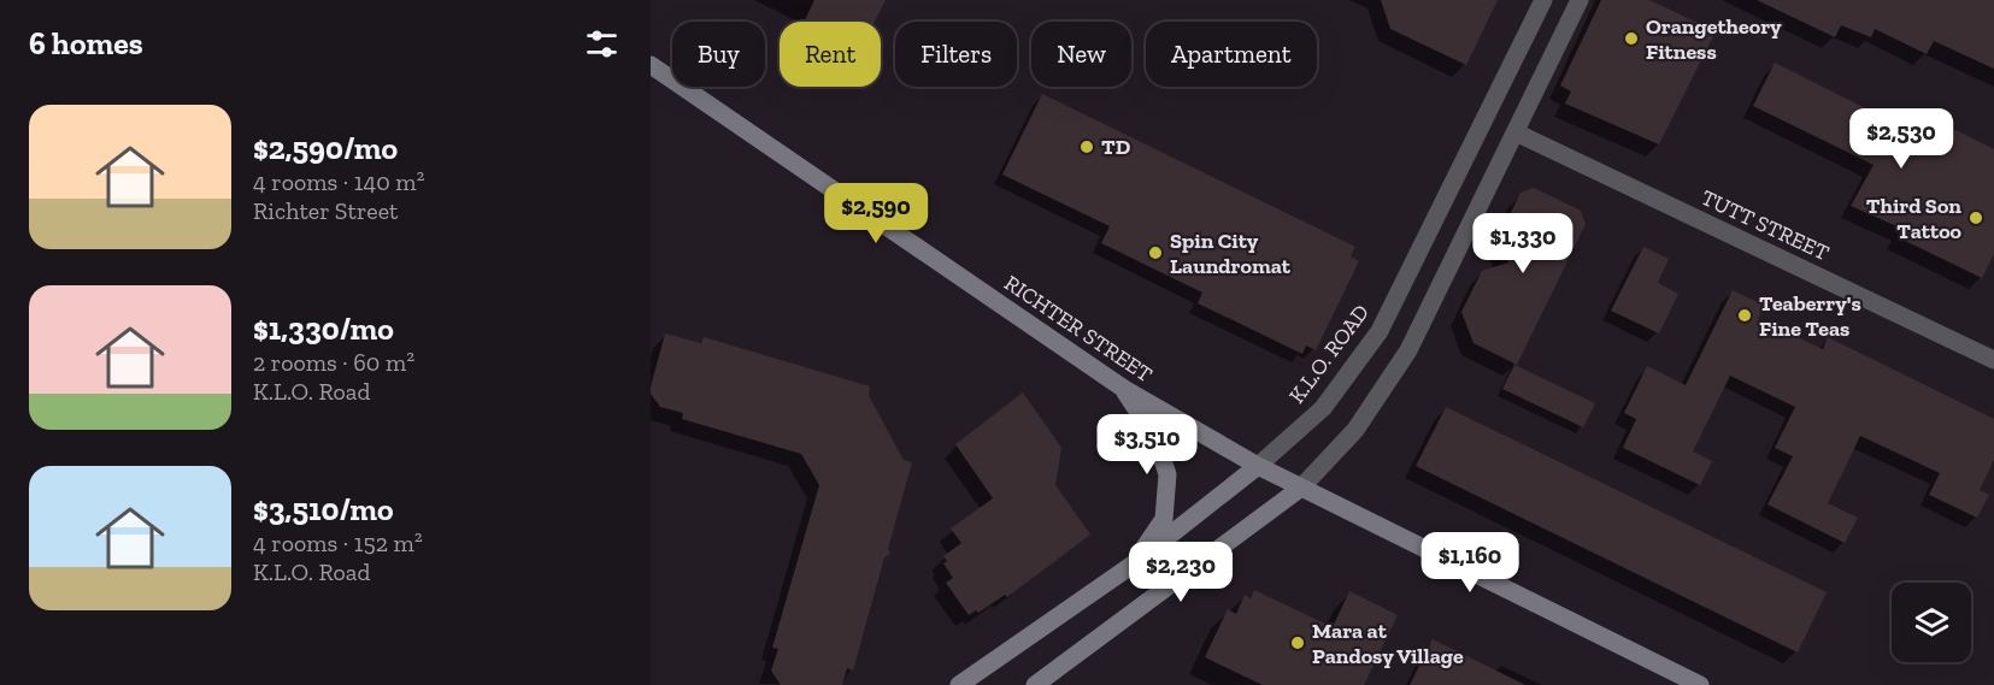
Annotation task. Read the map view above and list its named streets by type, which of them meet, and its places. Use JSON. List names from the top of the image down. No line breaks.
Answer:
{"streets":{"main road":["RICHTER STREET","K.L.O. ROAD"],"street":["TUTT STREET"]},"crossings":[["RICHTER STREET","K.L.O. ROAD"]],"places":["Orangetheory Fitness","TD","Third Son Tattoo","Spin City Laundromat","Teaberry's Fine Teas","Mara at Pandosy Village"],"page":{"heading":"6 homes","chip":["Buy","Rent","Filters","New","Apartment"],"list":[{"name":"$2,590/mo","note":"4 rooms · 140 m² · Richter Street"},{"name":"$1,330/mo","note":"2 rooms · 60 m² · K.L.O. Road"},{"name":"$3,510/mo","note":"4 rooms · 152 m² · K.L.O. Road"}],"price":["$2,530","$2,590","$1,330","$3,510","$1,160","$2,230"]}}
